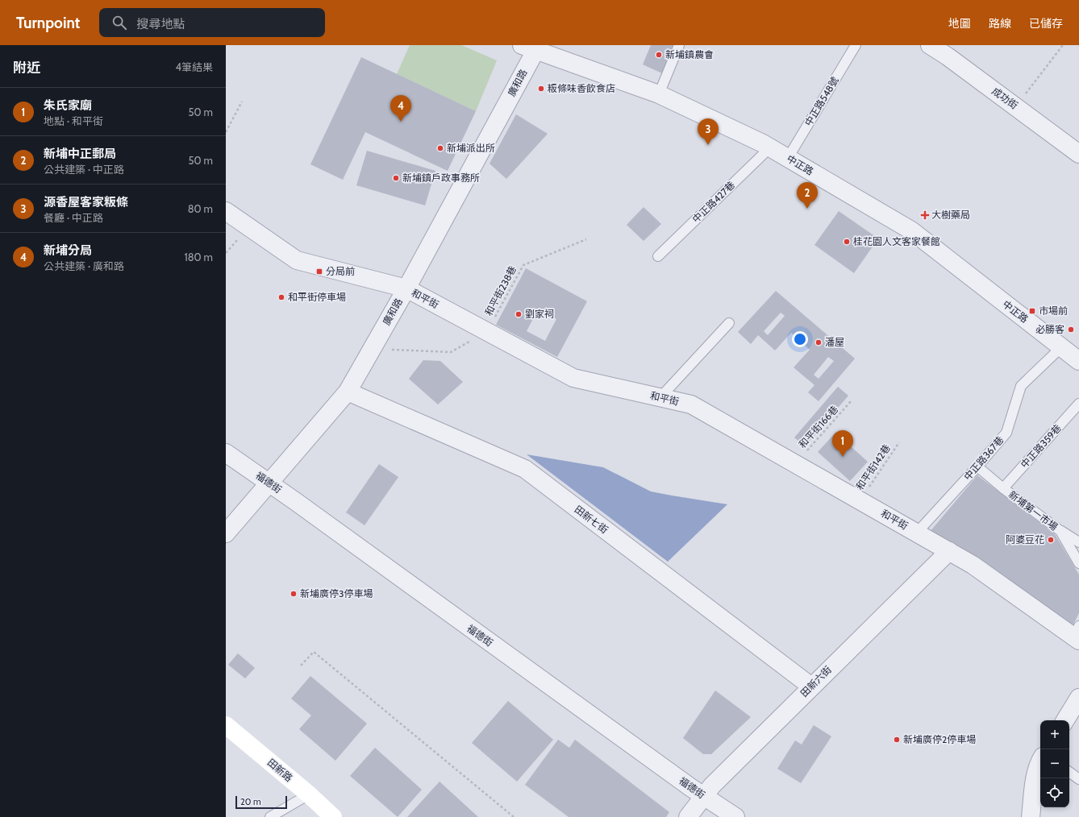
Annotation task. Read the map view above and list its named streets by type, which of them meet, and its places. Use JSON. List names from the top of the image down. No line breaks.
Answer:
{"streets":{"main road":["田新路"],"street":["廣和路","成功街","中正路","和平街","福德街","田新七街","田新六街"],"lane":["中正路548號","中正路427巷","中正路359巷","中正路367巷","新埔第一市場"],"path":["和平街238巷","和平街166巷","和平街142巷"]},"crossings":[["廣和路","中正路"],["廣和路","和平街"],["廣和路","福德街"],["廣和路","田新七街"],["中正路548號","中正路"],["中正路","中正路427巷"],["中正路","中正路367巷"],["和平街238巷","和平街"],["和平街","和平街166巷"],["和平街","中正路367巷"],["和平街","和平街142巷"],["和平街","田新六街"],["中正路359巷","新埔第一市場"],["中正路367巷","新埔第一市場"],["福德街","田新六街"],["田新七街","田新六街"]],"places":{"other":["新埔鎮農會","粄條味香飲食店","新埔派出所","新埔鎮戶政事務所","桂花園人文客家餐館","和平街停車場","劉家祠","必勝客","潘屋","阿婆豆花","新埔廣停3停車場","新埔廣停2停車場"],"health":["大樹藥局"],"transit":["分局前","市場前"]},"scale_bar":"20 m","page":{"header":"Turnpoint","search":"搜尋地點","nav":["地圖","路線","已儲存"],"heading":["附近","4筆結果"],"list":[{"mark":"1","name":"朱氏家廟","note":"地點 · 和平街","value":"50 m"},{"mark":"2","name":"新埔中正郵局","note":"公共建築 · 中正路","value":"50 m"},{"mark":"3","name":"源香屋客家粄條","note":"餐廳 · 中正路","value":"80 m"},{"mark":"4","name":"新埔分局","note":"公共建築 · 廣和路","value":"180 m"}],"pins":["4","3","2","1"],"map_buttons":["+","−"],"scale":"20 m"}}
